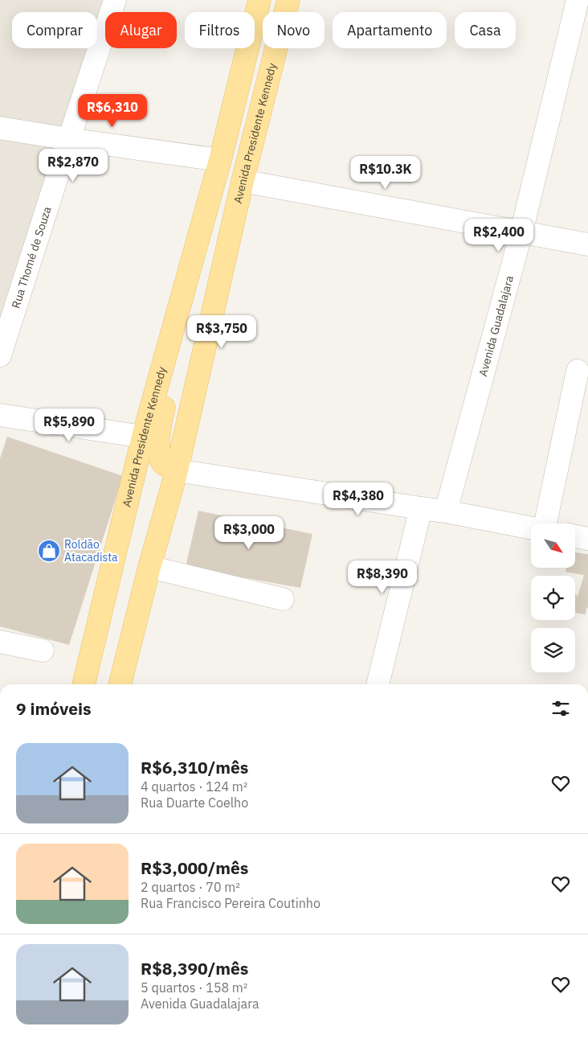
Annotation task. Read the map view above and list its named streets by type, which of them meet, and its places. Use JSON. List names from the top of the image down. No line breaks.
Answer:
{"streets":{"main road":["Avenida Presidente Kennedy"],"street":["Rua Thomé de Souza","Avenida Guadalajara"]},"places":{"shop":["Roldão Atacadista"]},"north":"bottom right","page":{"chip":["Comprar","Alugar","Filtros","Novo","Apartamento","Casa"],"price":["R$6,310","R$2,870","R$10.3K","R$2,400","R$3,750","R$5,890","R$4,380","R$3,000","R$8,390"],"heading":"9 imóveis","list":[{"name":"R$6,310/mês","note":"4 quartos · 124 m² · Rua Duarte Coelho"},{"name":"R$3,000/mês","note":"2 quartos · 70 m² · Rua Francisco Pereira Coutinho"},{"name":"R$8,390/mês","note":"5 quartos · 158 m² · Avenida Guadalajara"}]}}
